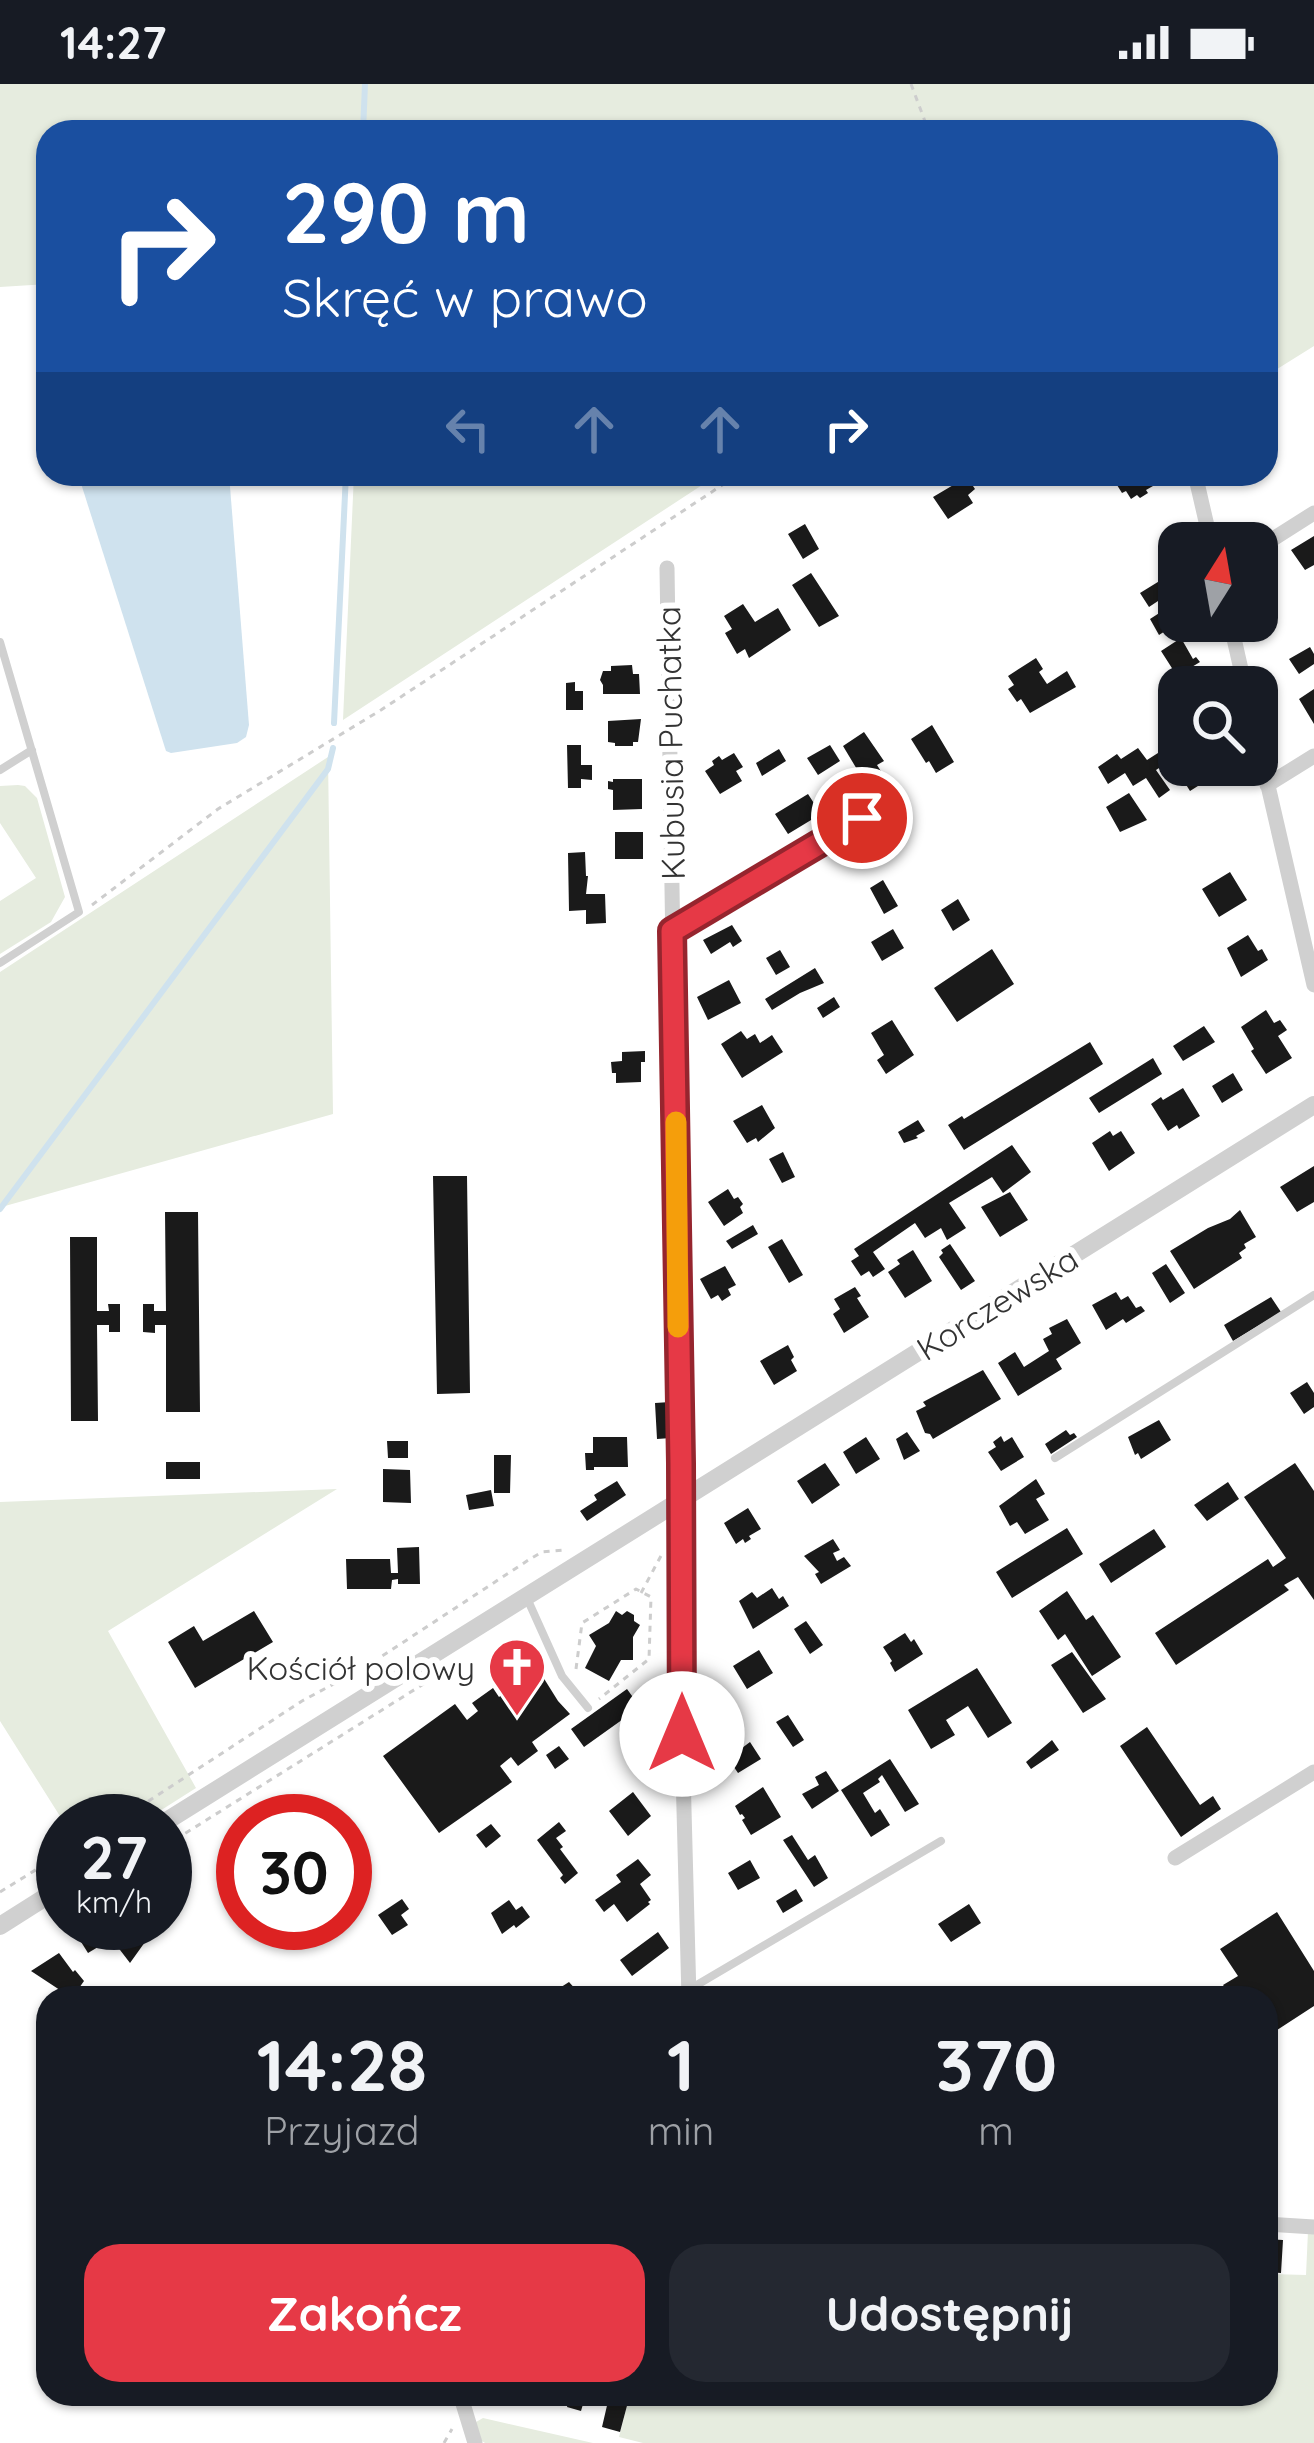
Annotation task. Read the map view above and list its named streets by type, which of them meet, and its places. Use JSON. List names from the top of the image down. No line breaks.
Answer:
{"streets":{"street":["Kubusia Puchatka","Korczewska"]},"crossings":[["Kubusia Puchatka","Korczewska"]],"places":{"church":["Kościół polowy"]},"north":"top","page":{"status":"14:27","turn":["290 m","Skręć w prawo"],"speed":"27 km/h","limit":"30","eta":["14:28","Przyjazd","1","min","370","m"],"buttons":["Zakończ","Udostępnij"]}}
